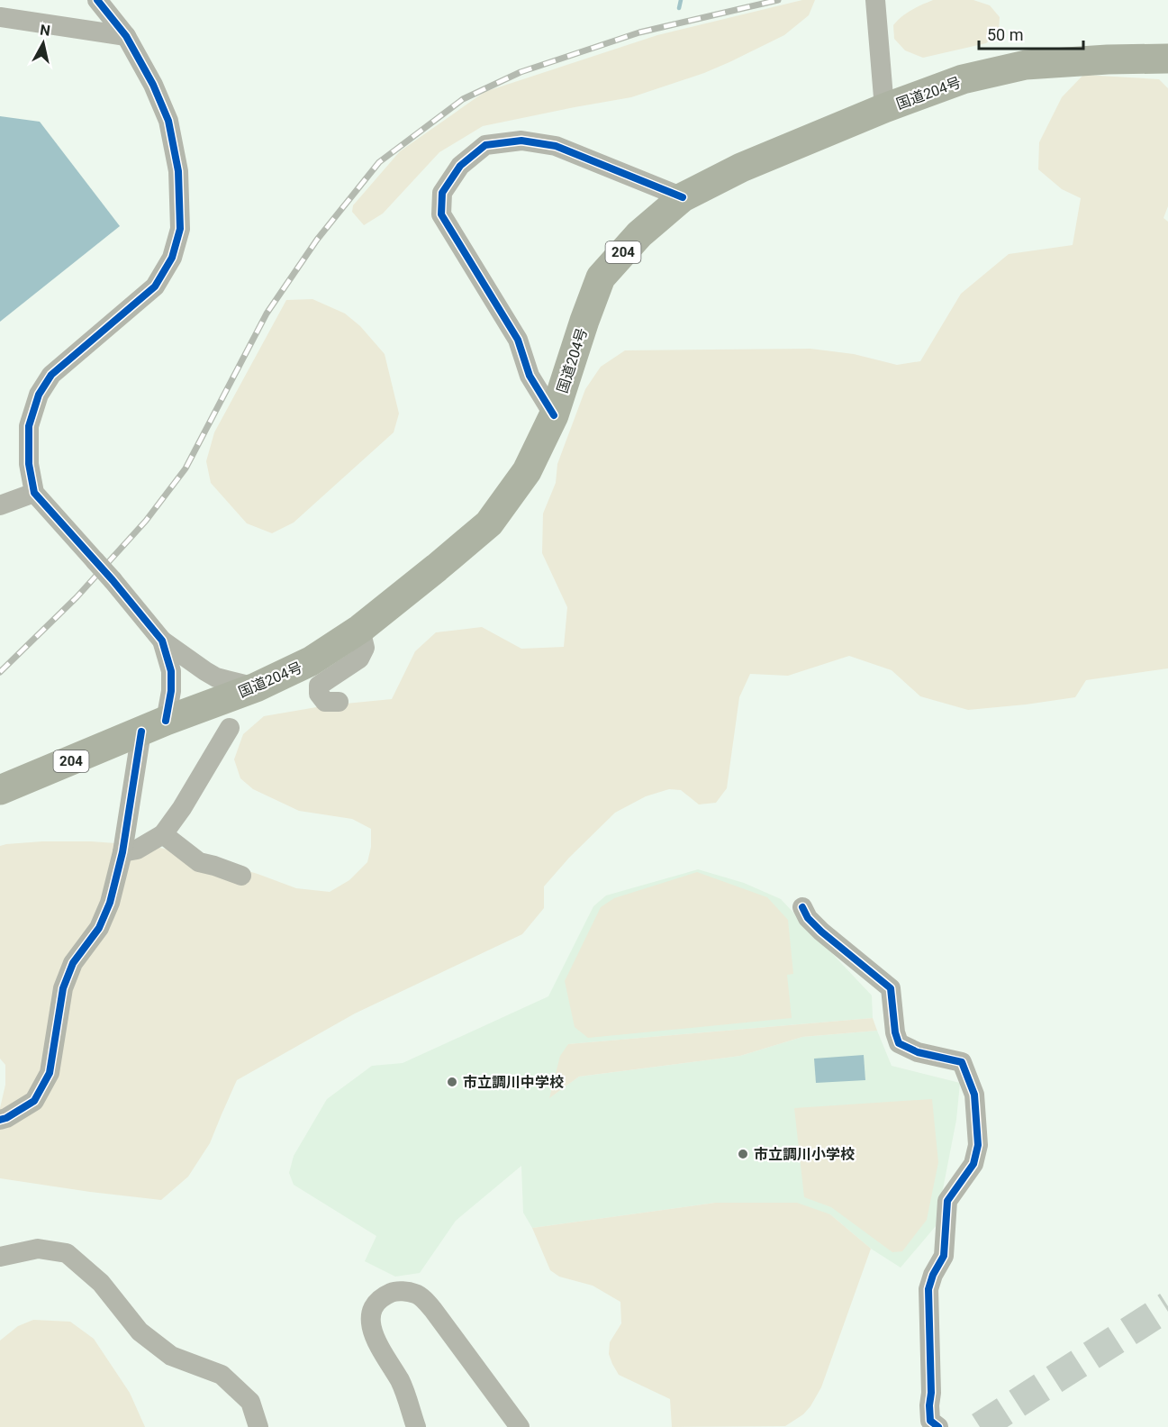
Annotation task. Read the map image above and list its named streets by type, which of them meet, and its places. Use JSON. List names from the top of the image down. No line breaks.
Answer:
{"streets":{"highway":["国道204号","204"]},"places":["市立調川中学校","市立調川小学校"],"scale_bar":"50 m","north":"top"}
